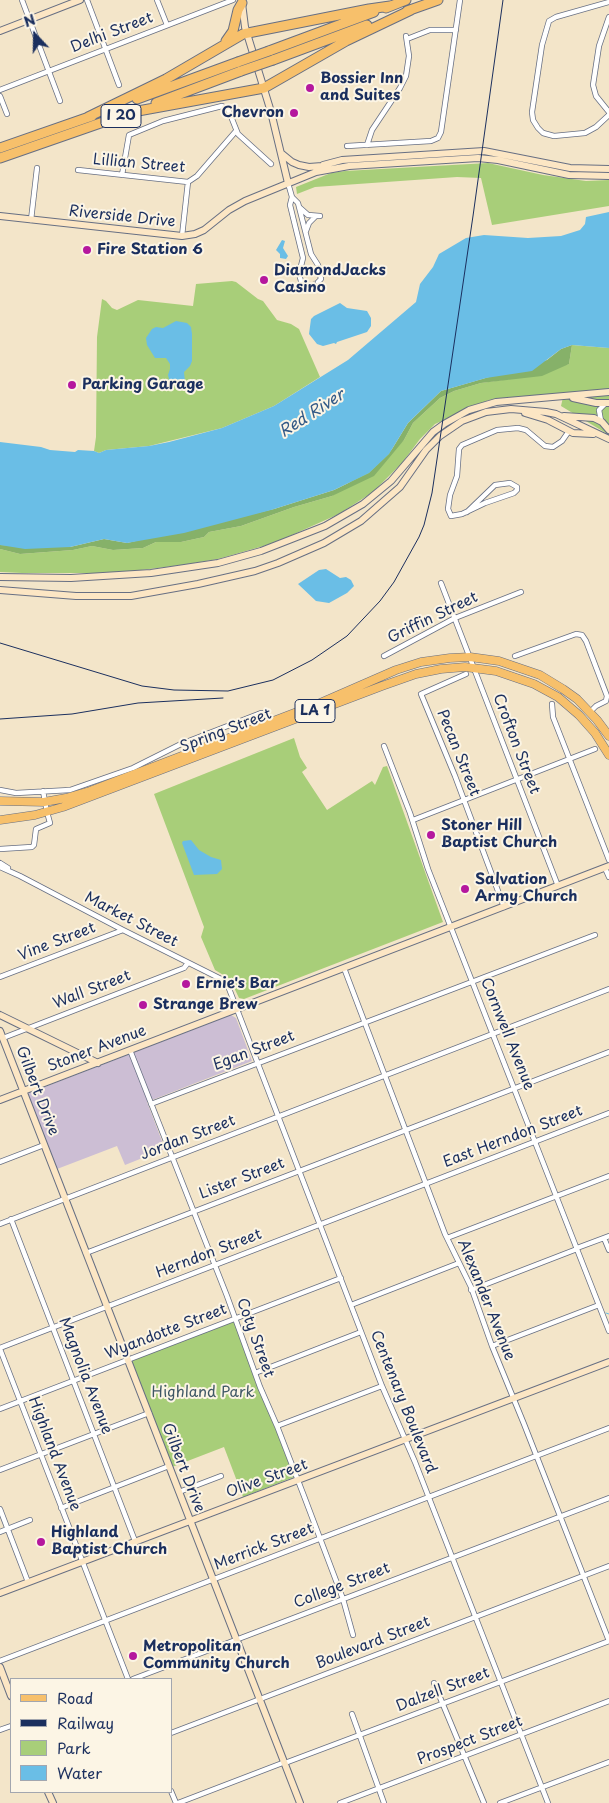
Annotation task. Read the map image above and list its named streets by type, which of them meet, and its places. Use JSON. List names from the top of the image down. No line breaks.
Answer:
{"streets":{"highway":["I 20"],"main road":["LA 1","Spring Street"],"street":["Delhi Street","Lillian Street","Riverside Drive","Griffin Street","Crofton Street","Pecan Street","Market Street","Vine Street","Wall Street","Cornwell Avenue","Stoner Avenue","Egan Street","Gilbert Drive","East Herndon Street","Jordan Street","Lister Street","Herndon Street","Alexander Avenue","Wyandotte Street","Coty Street","Magnolia Avenue","Centenary Boulevard","Highland Avenue","Olive Street","Merrick Street","College Street","Boulevard Street","Dalzell Street","Prospect Street"]},"crossings":[["Spring Street","Crofton Street"],["Crofton Street","Stoner Avenue"],["Pecan Street","Stoner Avenue"],["Market Street","Vine Street"],["Market Street","Wall Street"],["Market Street","Stoner Avenue"],["Market Street","Centenary Boulevard"],["Wall Street","Gilbert Drive"],["Cornwell Avenue","Stoner Avenue"],["Cornwell Avenue","Egan Street"],["Cornwell Avenue","East Herndon Street"],["Cornwell Avenue","Jordan Street"],["Cornwell Avenue","Lister Street"],["Stoner Avenue","Gilbert Drive"],["Stoner Avenue","Alexander Avenue"],["Stoner Avenue","Coty Street"],["Stoner Avenue","Centenary Boulevard"],["Egan Street","Alexander Avenue"],["Egan Street","Coty Street"],["Egan Street","Centenary Boulevard"],["Gilbert Drive","Jordan Street"],["Gilbert Drive","Lister Street"],["Gilbert Drive","Herndon Street"],["Gilbert Drive","Wyandotte Street"],["Gilbert Drive","Olive Street"],["Gilbert Drive","Merrick Street"],["Gilbert Drive","College Street"],["Gilbert Drive","Boulevard Street"],["Gilbert Drive","Dalzell Street"],["East Herndon Street","Herndon Street"],["East Herndon Street","Alexander Avenue"],["Jordan Street","Alexander Avenue"],["Jordan Street","Coty Street"],["Jordan Street","Magnolia Avenue"],["Jordan Street","Centenary Boulevard"],["Lister Street","Alexander Avenue"],["Lister Street","Coty Street"],["Lister Street","Centenary Boulevard"],["Herndon Street","Alexander Avenue"],["Herndon Street","Coty Street"],["Herndon Street","Magnolia Avenue"],["Herndon Street","Centenary Boulevard"],["Herndon Street","Highland Avenue"],["Alexander Avenue","Olive Street"],["Alexander Avenue","Merrick Street"],["Alexander Avenue","College Street"],["Alexander Avenue","Boulevard Street"],["Alexander Avenue","Dalzell Street"],["Wyandotte Street","Coty Street"],["Wyandotte Street","Magnolia Avenue"],["Wyandotte Street","Centenary Boulevard"],["Wyandotte Street","Highland Avenue"],["Coty Street","Olive Street"],["Coty Street","Merrick Street"],["Coty Street","College Street"],["Magnolia Avenue","Olive Street"],["Centenary Boulevard","Olive Street"],["Centenary Boulevard","Merrick Street"],["Centenary Boulevard","College Street"],["Centenary Boulevard","Boulevard Street"],["Centenary Boulevard","Dalzell Street"],["Centenary Boulevard","Prospect Street"],["Highland Avenue","Olive Street"],["Highland Avenue","Merrick Street"]],"water":["Red River"],"parks":["Highland Park"],"places":["Bossier Inn and Suites","Chevron","Fire Station 6","DiamondJacks Casino","Parking Garage","Stoner Hill Baptist Church","Salvation Army Church","Ernie's Bar","Strange Brew","Highland Baptist Church","Metropolitan Community Church"],"legend":["Road","Railway","Park","Water"],"north":"top"}
